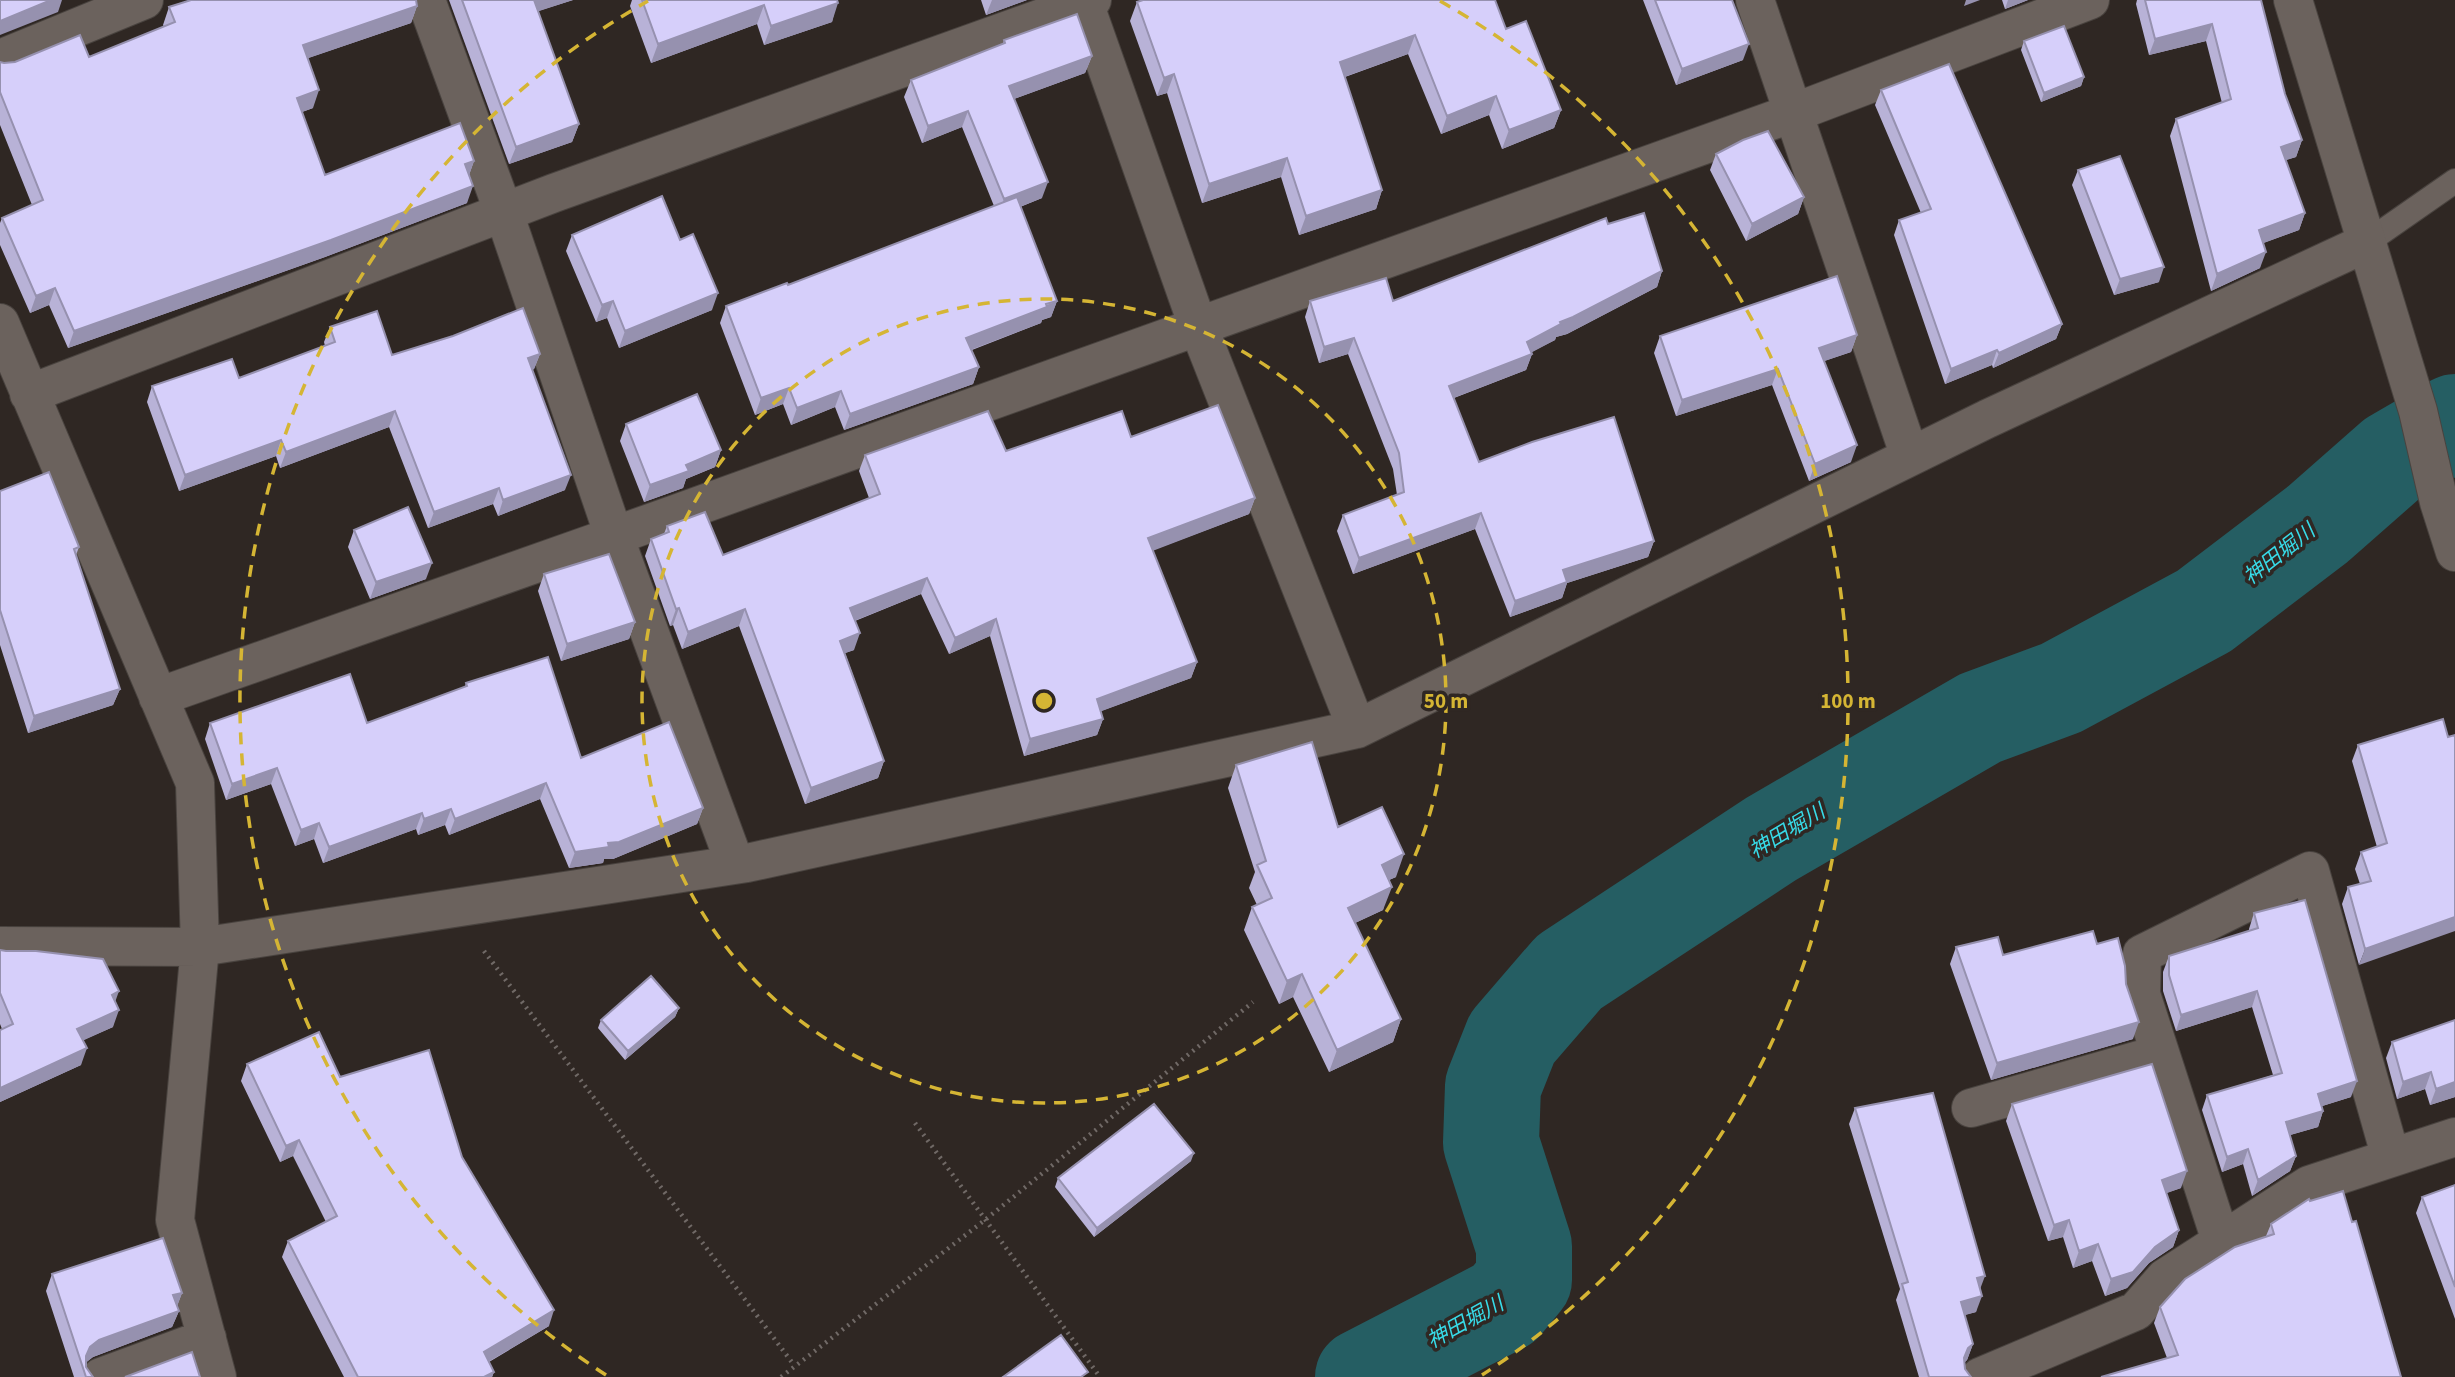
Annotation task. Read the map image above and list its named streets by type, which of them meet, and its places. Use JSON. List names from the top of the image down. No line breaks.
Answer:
{"water":["神田堀川"],"rings":["50 m","100 m"]}
